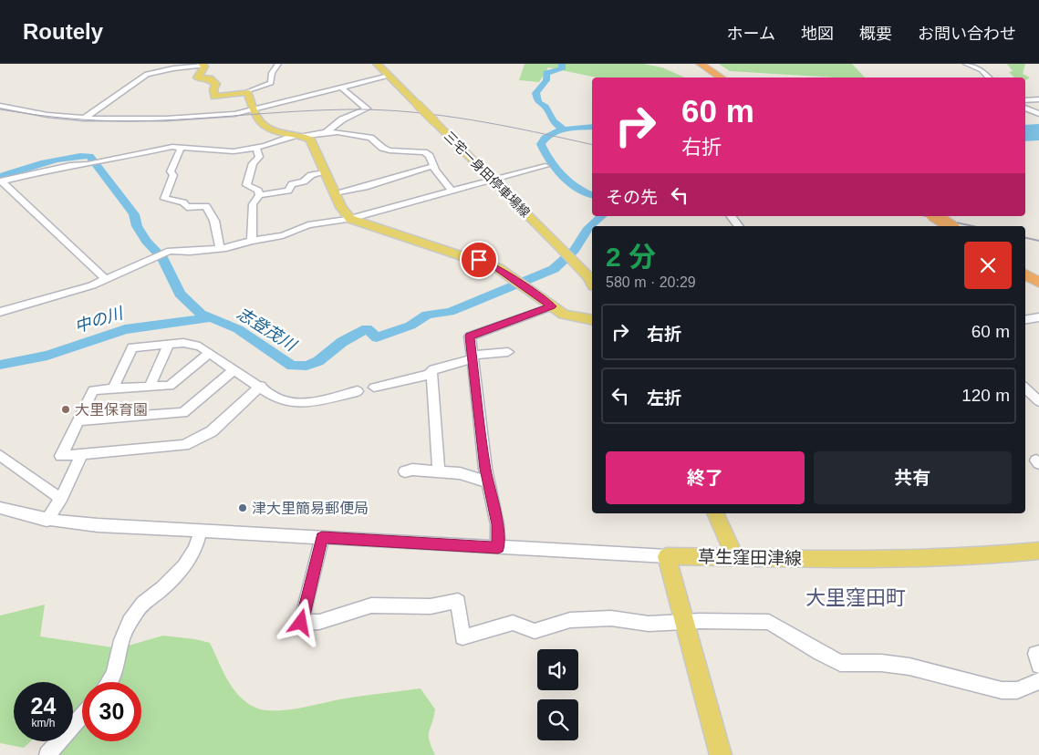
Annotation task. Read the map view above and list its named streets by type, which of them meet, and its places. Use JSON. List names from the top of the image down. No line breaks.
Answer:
{"streets":{"main road":["三宅一身田停車場線","草生窪田津線"]},"districts":["大里窪田町"],"water":["中の川","志登茂川"],"places":["大里保育園","津大里簡易郵便局"],"page":{"header":"Routely","nav":["ホーム","地図","概要","お問い合わせ"],"turn":["60 m","右折"],"then":"その先","heading":["2 分","580 m · 20:29"],"list":[{"name":"右折","value":"60 m"},{"name":"左折","value":"120 m"}],"buttons":["終了","共有"],"speed":"24 km/h","limit":"30"}}
